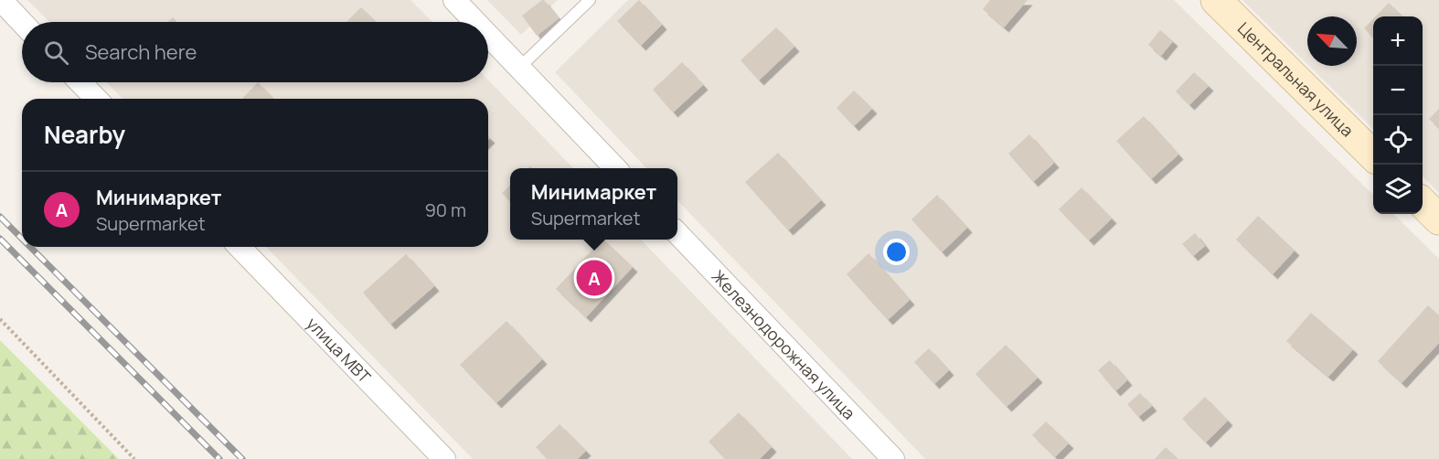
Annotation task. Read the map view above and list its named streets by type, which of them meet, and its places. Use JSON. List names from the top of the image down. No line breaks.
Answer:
{"streets":{"street":["Центральная улица","Железнодорожная улица","улица МВТ"]},"north":"top left","page":{"map_buttons":["+","−"],"search":"Search here","heading":"Nearby","popup":["Минимаркет","Supermarket"],"list":[{"mark":"A","name":"Минимаркет","note":"Supermarket","value":"90 m"}],"pins":"A"}}
